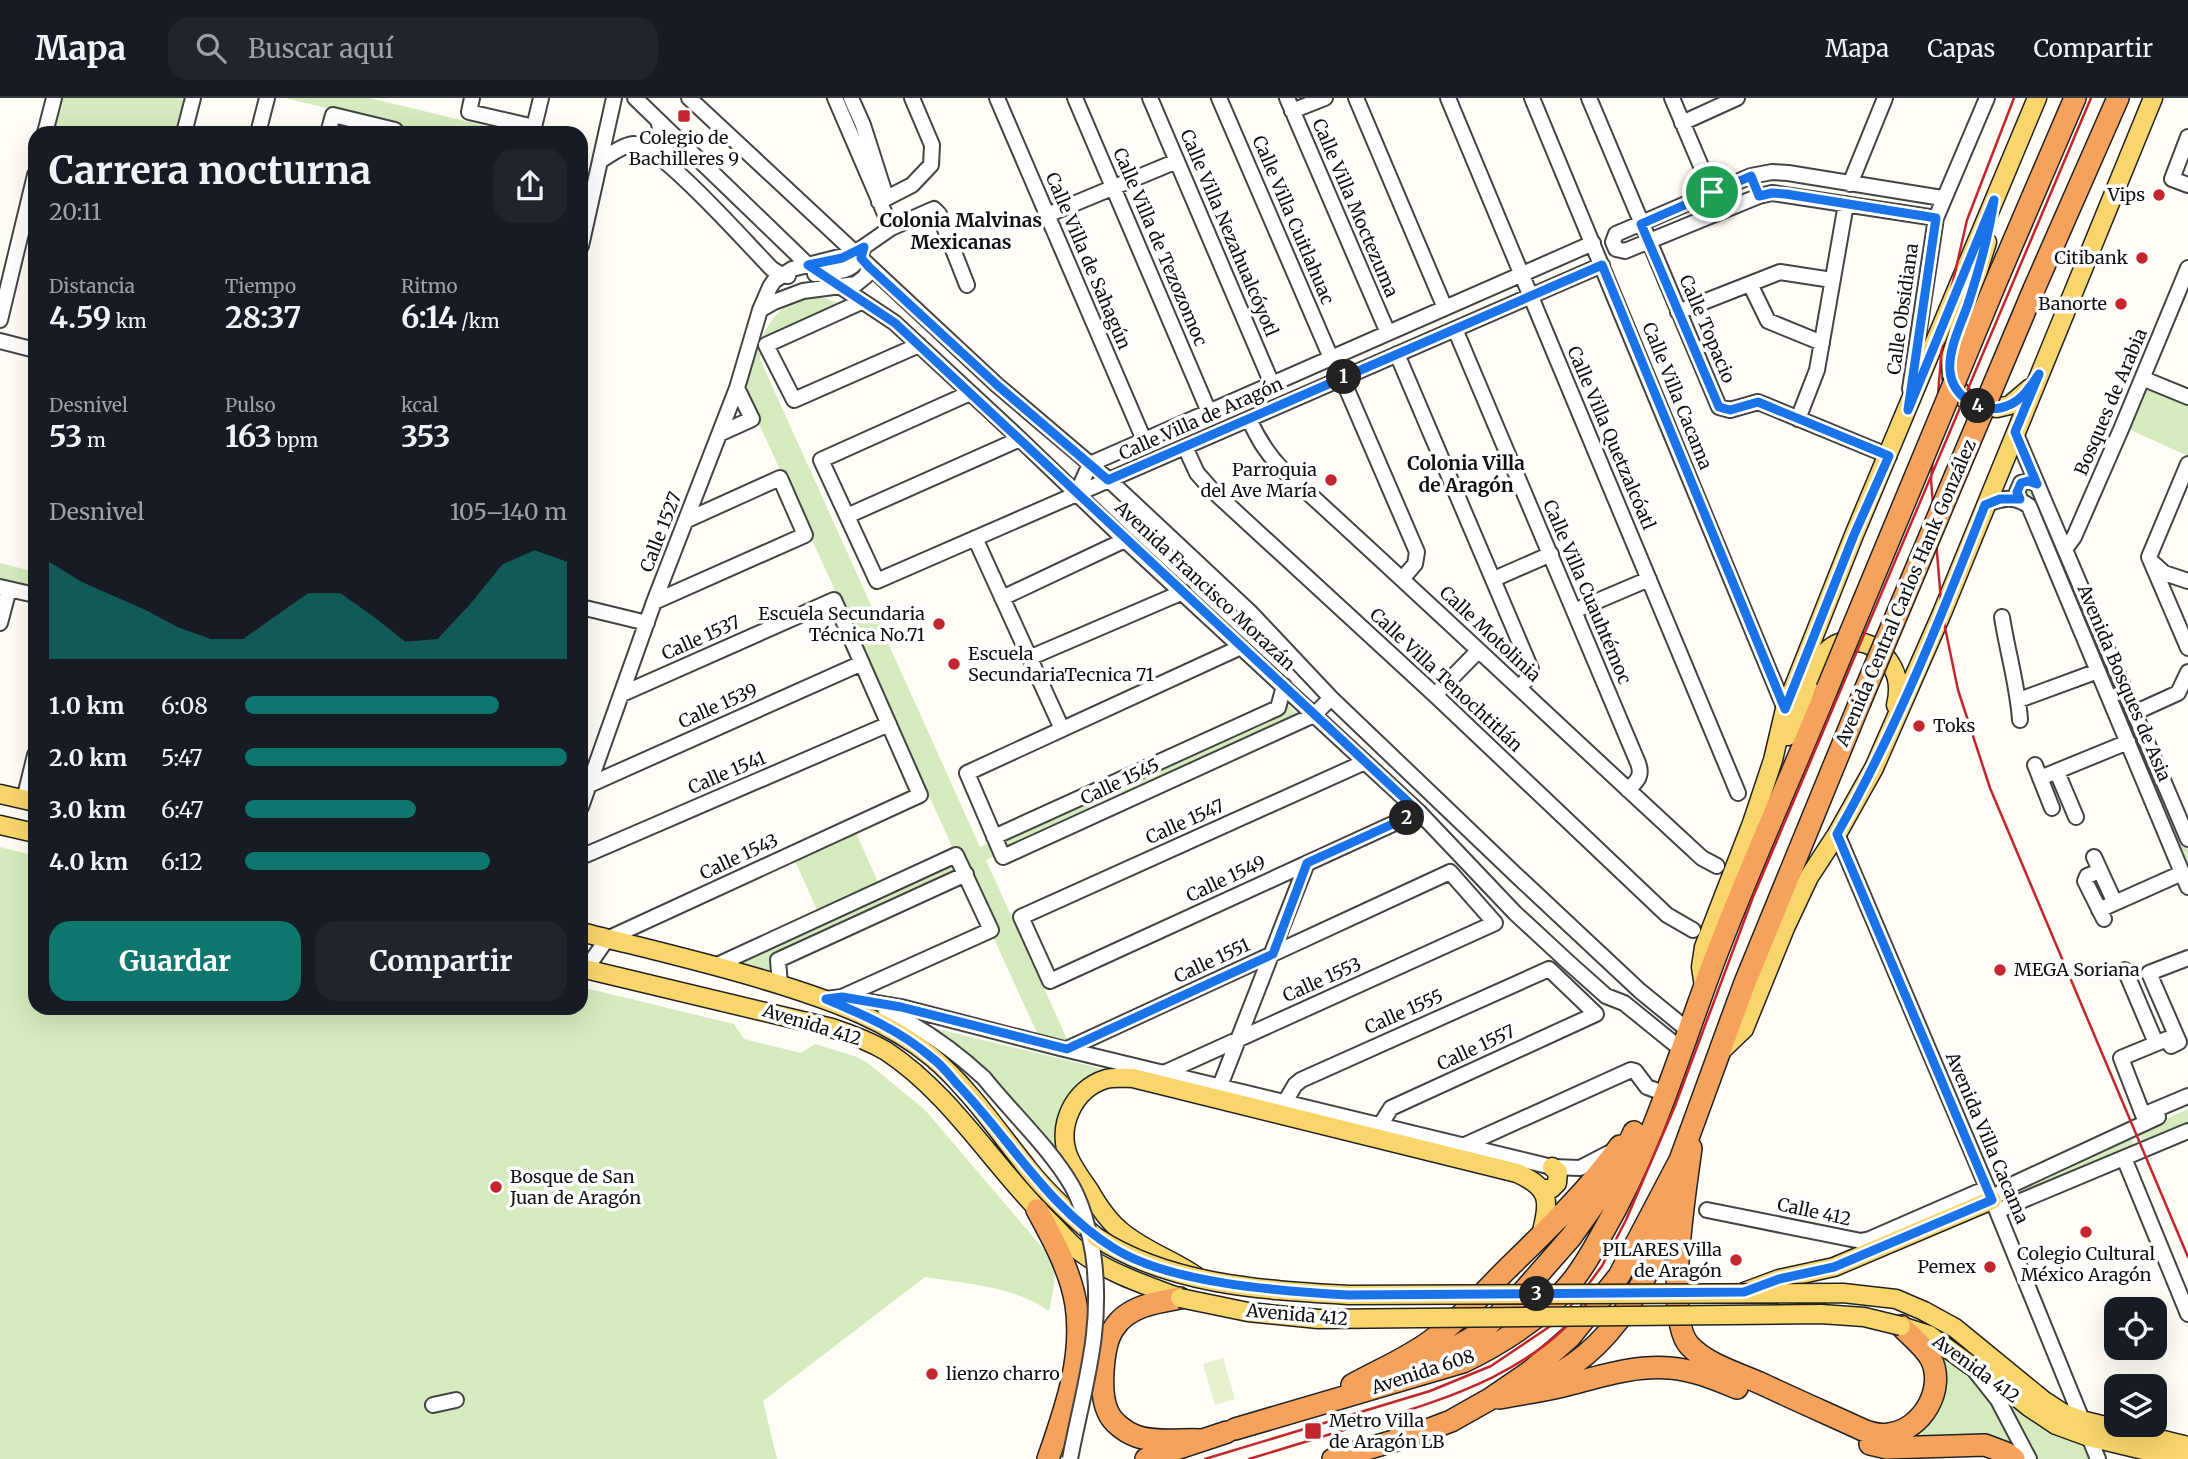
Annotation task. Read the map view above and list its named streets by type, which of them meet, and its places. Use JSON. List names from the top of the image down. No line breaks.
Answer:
{"streets":{"highway":["Avenida Central Carlos Hank González","Avenida 608"],"main road":["Avenida 412"],"street":["Calle Villa Moctezuma","Calle Villa Cuitlahuac","Calle Villa Nezahualcóyotl","Calle Villa de Tezozomoc","Calle Villa de Sahagún","Calle Obsidiana","Calle Topacio","Calle Villa Cacama","Bosques de Arabia","Calle Villa de Aragón","Calle Villa Quetzalcóatl","Calle 1527","Avenida Francisco Morazán","Calle Villa Cuauhtémoc","Calle Motolinia","Calle 1537","Calle Villa Tenochtitlán","Avenida Bosques de Asia","Calle 1539","Calle 1541","Calle 1545","Calle 1547","Calle 1543","Calle 1549","Calle 1551","Calle 1553","Calle 1555","Calle 1557","Avenida Villa Cacama","Calle 412"]},"crossings":[["Calle Villa Moctezuma","Calle Villa de Aragón"],["Calle Villa Cuitlahuac","Calle Villa de Aragón"],["Calle Villa Nezahualcóyotl","Calle Villa de Aragón"],["Calle Villa de Tezozomoc","Calle Villa de Aragón"],["Calle Villa de Sahagún","Calle Villa de Aragón"],["Calle Obsidiana","Avenida Central Carlos Hank González"],["Calle Topacio","Avenida Central Carlos Hank González"],["Calle Villa Cacama","Calle Villa de Aragón"],["Calle Villa Cacama","Avenida Central Carlos Hank González"],["Bosques de Arabia","Avenida Bosques de Asia"],["Calle Villa de Aragón","Calle Villa Quetzalcóatl"],["Calle Villa de Aragón","Avenida Francisco Morazán"],["Calle Villa de Aragón","Calle Villa Cuauhtémoc"],["Calle Villa de Aragón","Calle Motolinia"],["Calle Villa de Aragón","Calle Villa Tenochtitlán"],["Calle 1527","Calle 1537"],["Calle 1527","Calle 1539"],["Avenida Francisco Morazán","Avenida Central Carlos Hank González"],["Avenida Francisco Morazán","Calle 1545"],["Avenida Francisco Morazán","Calle 1547"],["Avenida Francisco Morazán","Calle 1549"],["Calle Villa Cuauhtémoc","Calle Motolinia"],["Avenida Central Carlos Hank González","Avenida Bosques de Asia"],["Avenida Central Carlos Hank González","Avenida 412"],["Avenida Central Carlos Hank González","Avenida Villa Cacama"],["Avenida Central Carlos Hank González","Avenida 608"],["Calle 1537","Calle 1539"],["Calle 1541","Calle 1543"],["Calle 1547","Calle 1549"],["Calle 1543","Avenida 412"],["Calle 1551","Calle 1553"],["Calle 1551","Avenida 412"],["Calle 1553","Avenida 412"],["Calle 1555","Avenida 412"],["Calle 1555","Calle 1557"],["Avenida 412","Calle 1557"],["Avenida 412","Avenida Villa Cacama"],["Avenida Villa Cacama","Calle 412"]],"districts":["Colonia Malvinas Mexicanas","Colonia Villa de Aragón"],"places":{"transit":["Colegio de Bachilleres 9","Metro Villa de Aragón LB"],"other":["Vips","Citibank","Banorte","Parroquia del Ave María","Escuela Secundaria Técnica No.71","Escuela SecundariaTecnica 71","Toks","MEGA Soriana","Bosque de San Juan de Aragón","Colegio Cultural México Aragón","PILARES Villa de Aragón","Pemex","lienzo charro"]},"page":{"header":"Mapa","search":"Buscar aquí","nav":["Mapa","Capas","Compartir"],"heading":["Carrera nocturna","20:11"],"stats":[["Distancia","4.59 km"],["Tiempo","28:37"],["Ritmo","6:14 /km"],["Desnivel","53 m"],["Pulso","163 bpm"],["kcal","353"]],"pins":["1","4","2","3"],"chart":["Desnivel","105–140 m"],"list":[{"name":"1.0 km","note":"6:08"},{"name":"2.0 km","note":"5:47"},{"name":"3.0 km","note":"6:47"},{"name":"4.0 km","note":"6:12"}],"buttons":["Guardar","Compartir"]}}
